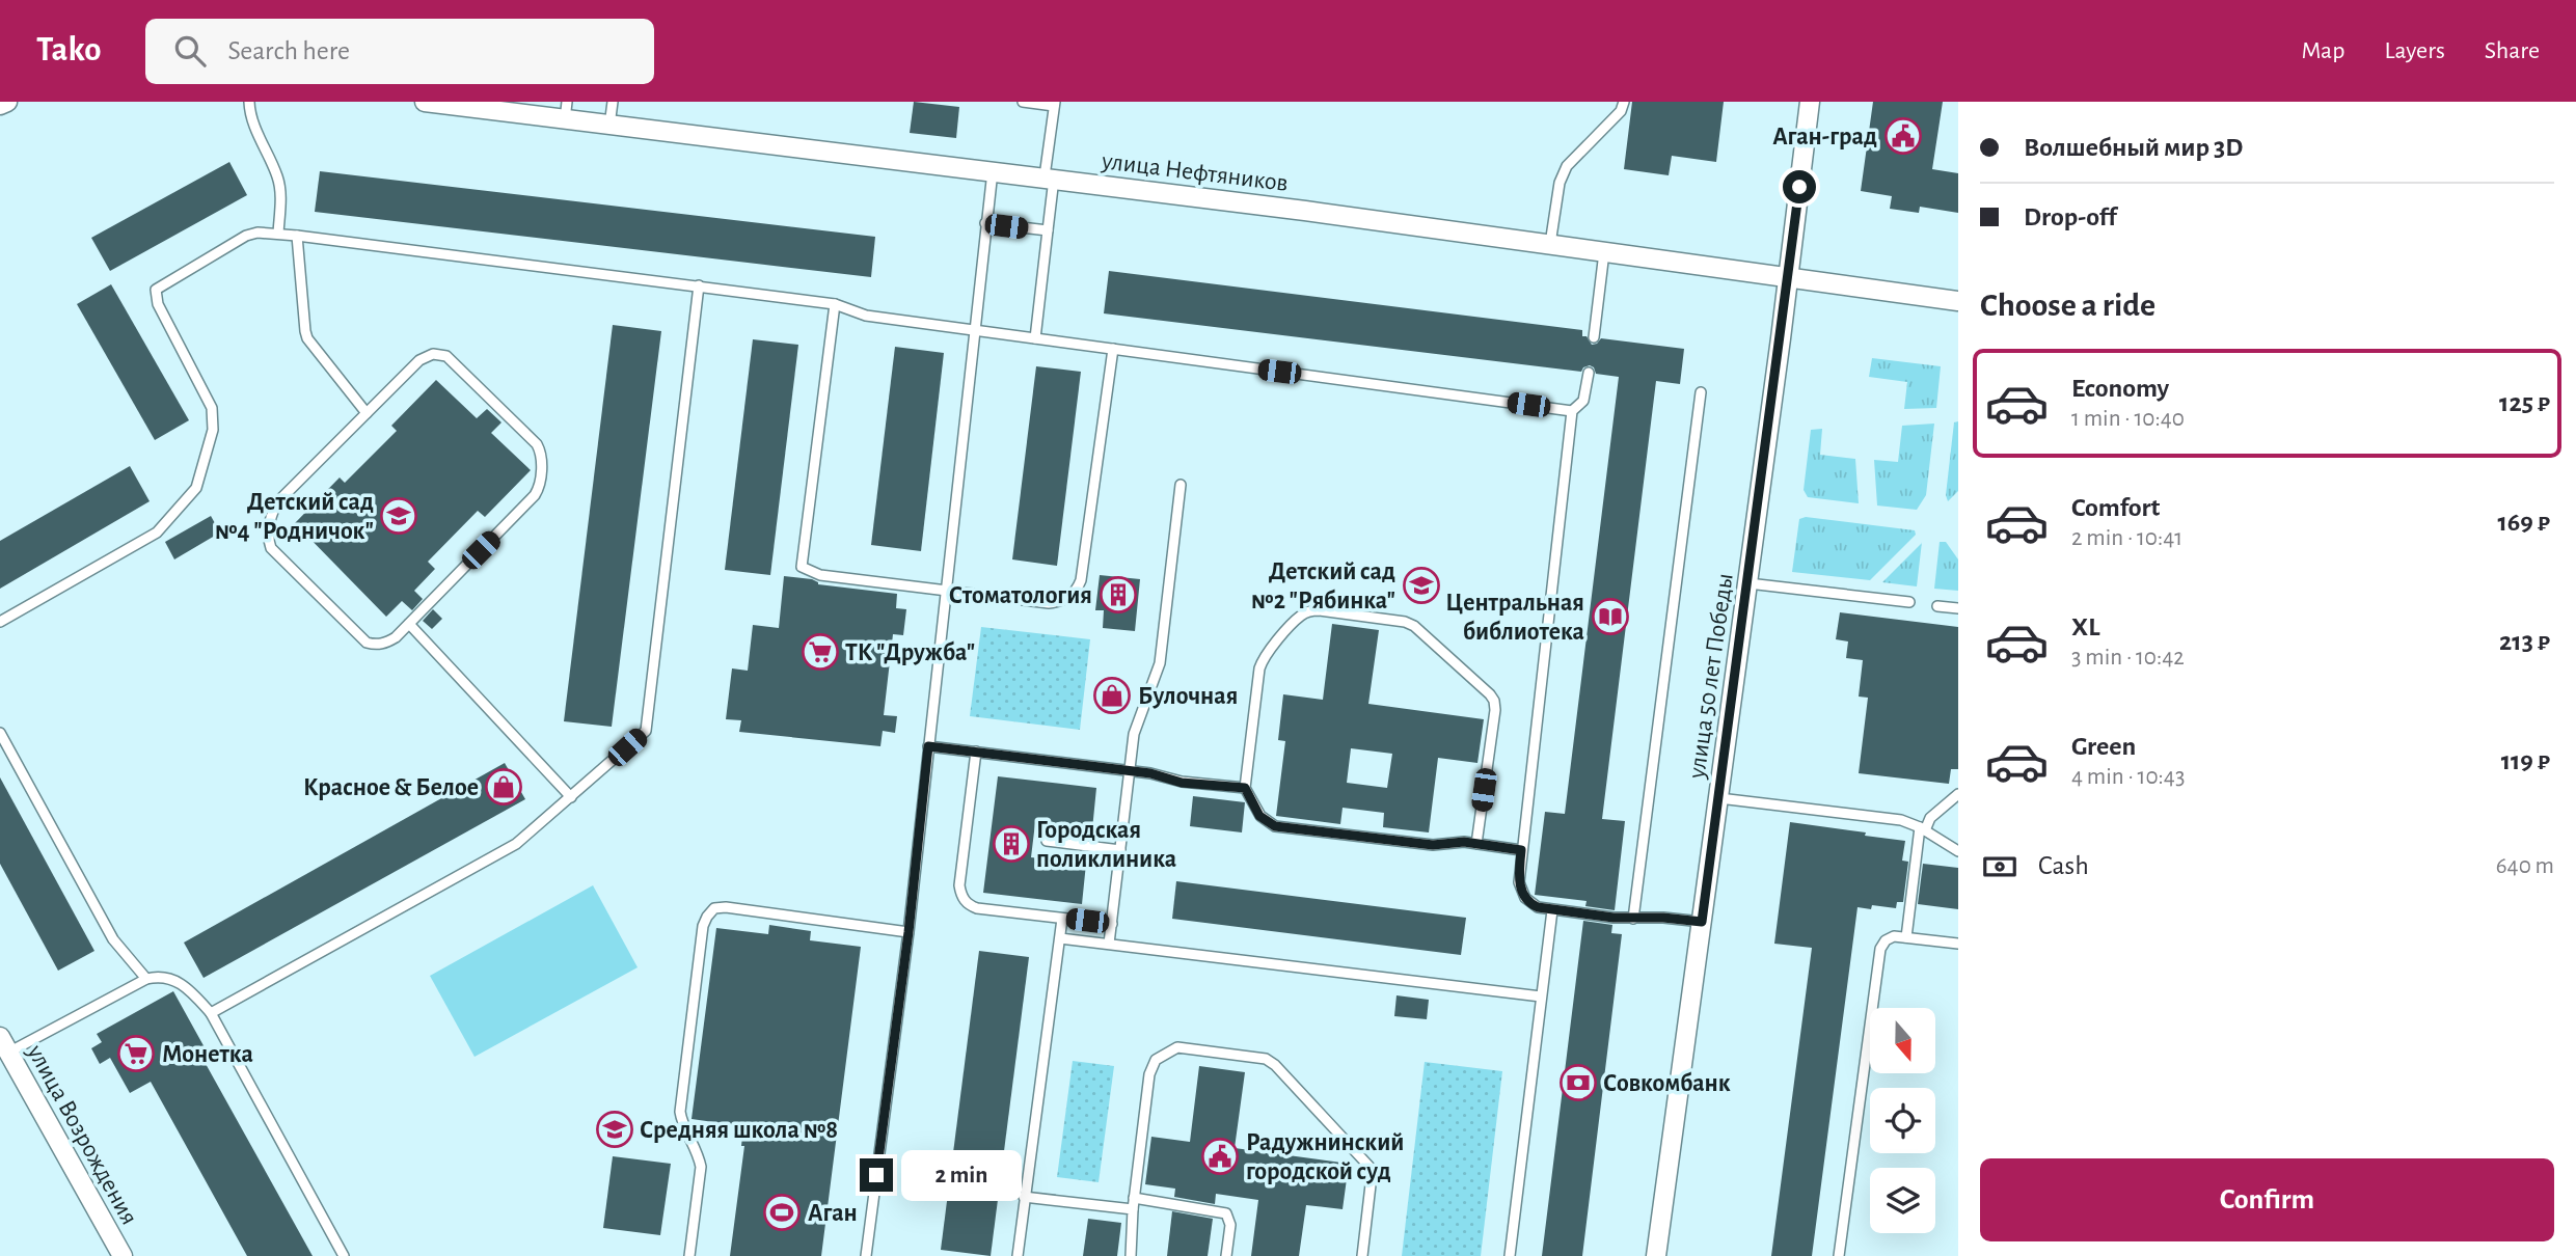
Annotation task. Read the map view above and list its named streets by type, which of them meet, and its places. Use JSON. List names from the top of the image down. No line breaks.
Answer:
{"streets":{"street":["улица Нефтяников","улица 50 лет Победы","улица Возрождения"]},"crossings":[["улица Нефтяников","улица 50 лет Победы"]],"places":{"public building":["Аган-град","Радужнинский городской суд"],"school or university":["Детский сад №4 \"Родничок\"","Детский сад №2 \"Рябинка\"","Средняя школа №8"],"building":["Стоматология","Городская поликлиника"],"library":["Центральная библиотека"],"supermarket":["ТК \"Дружба\"","Монетка"],"shop":["Булочная","Красное & Белое"],"bank":["Совкомбанк"],"sports":["Аган"]},"north":"bottom","page":{"header":"Tako","search":"Search here","nav":["Map","Layers","Share"],"banner":["Волшебный мир 3D","Drop-off"],"heading":"Choose a ride","list":[{"name":"Economy","note":"1 min · 10:40","value":"125 ₽"},{"name":"Comfort","note":"2 min · 10:41","value":"169 ₽"},{"name":"XL","note":"3 min · 10:42","value":"213 ₽"},{"name":"Green","note":"4 min · 10:43","value":"119 ₽"}],"pay":["Cash","640 m"],"buttons":"Confirm","bubble":"2 min"}}
